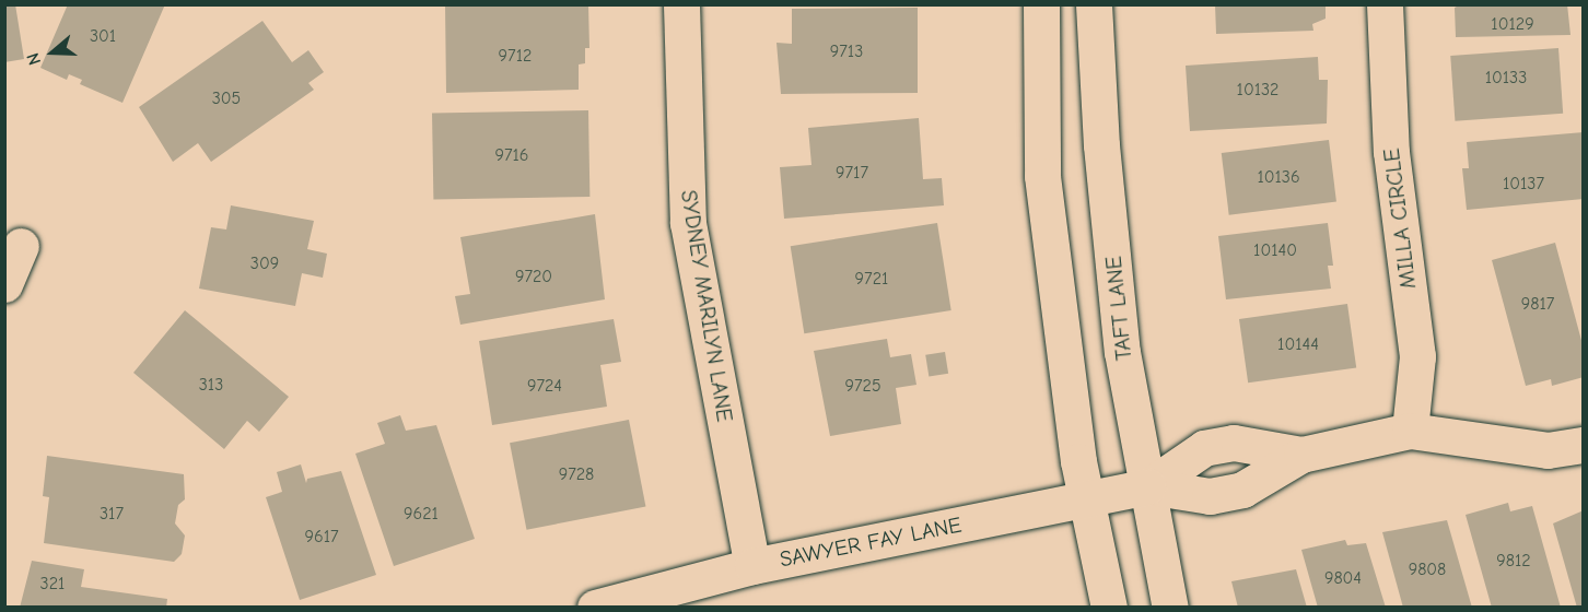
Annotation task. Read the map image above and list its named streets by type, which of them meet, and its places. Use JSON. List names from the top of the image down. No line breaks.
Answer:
{"streets":{"street":["MILLA CIRCLE","SYDNEY MARILYN LANE","TAFT LANE","SAWYER FAY LANE"]},"crossings":[["SYDNEY MARILYN LANE","SAWYER FAY LANE"],["TAFT LANE","SAWYER FAY LANE"]],"house_numbers":["10129","301","9713","9712","10133","10132","305","9716","9717","10136","10137","10140","309","9720","9721","9817","10144","313","9724","9725","9728","317","9621","9617","9812","9808","9804","321"],"north":"left"}
